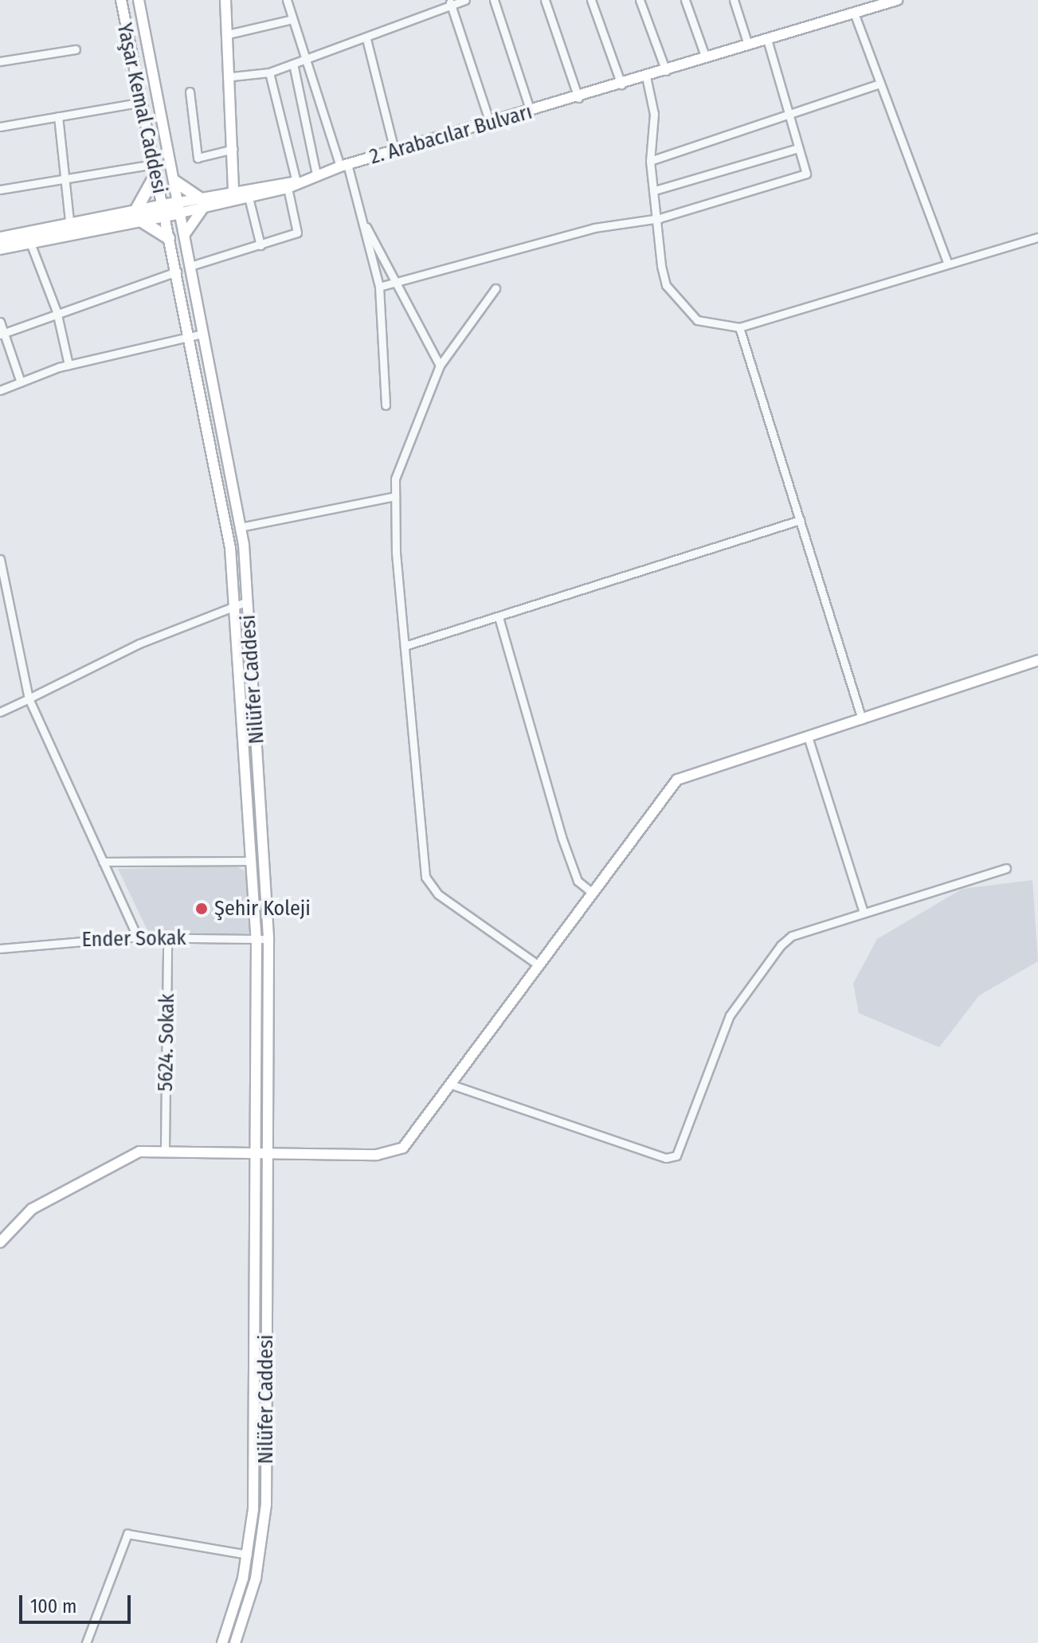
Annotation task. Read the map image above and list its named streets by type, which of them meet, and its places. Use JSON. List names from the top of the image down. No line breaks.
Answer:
{"streets":{"street":["Yaşar Kemal Caddesi","2. Arabacılar Bulvarı","Nilüfer Caddesi","Ender Sokak","5624. Sokak"]},"crossings":[["Yaşar Kemal Caddesi","Nilüfer Caddesi"],["Yaşar Kemal Caddesi","Ender Sokak"],["Nilüfer Caddesi","Ender Sokak"],["Ender Sokak","5624. Sokak"]],"places":["Şehir Koleji"],"scale_bar":"100 m"}
